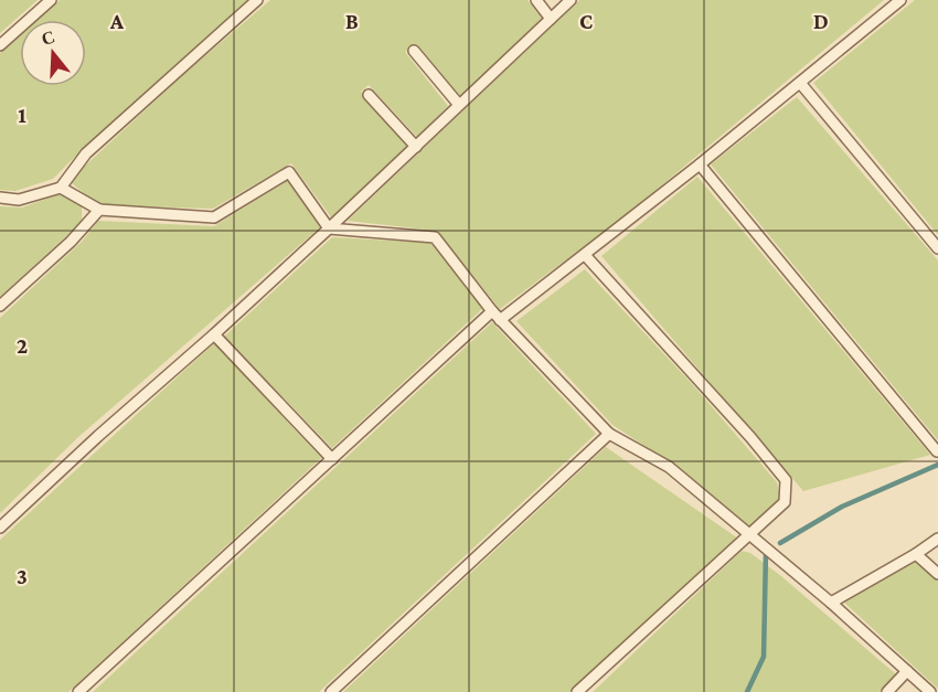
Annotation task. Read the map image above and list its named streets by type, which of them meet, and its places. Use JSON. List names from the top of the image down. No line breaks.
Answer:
{"north":"top","grid":{"columns":["A","B","C","D"],"rows":["1","2","3"]}}
